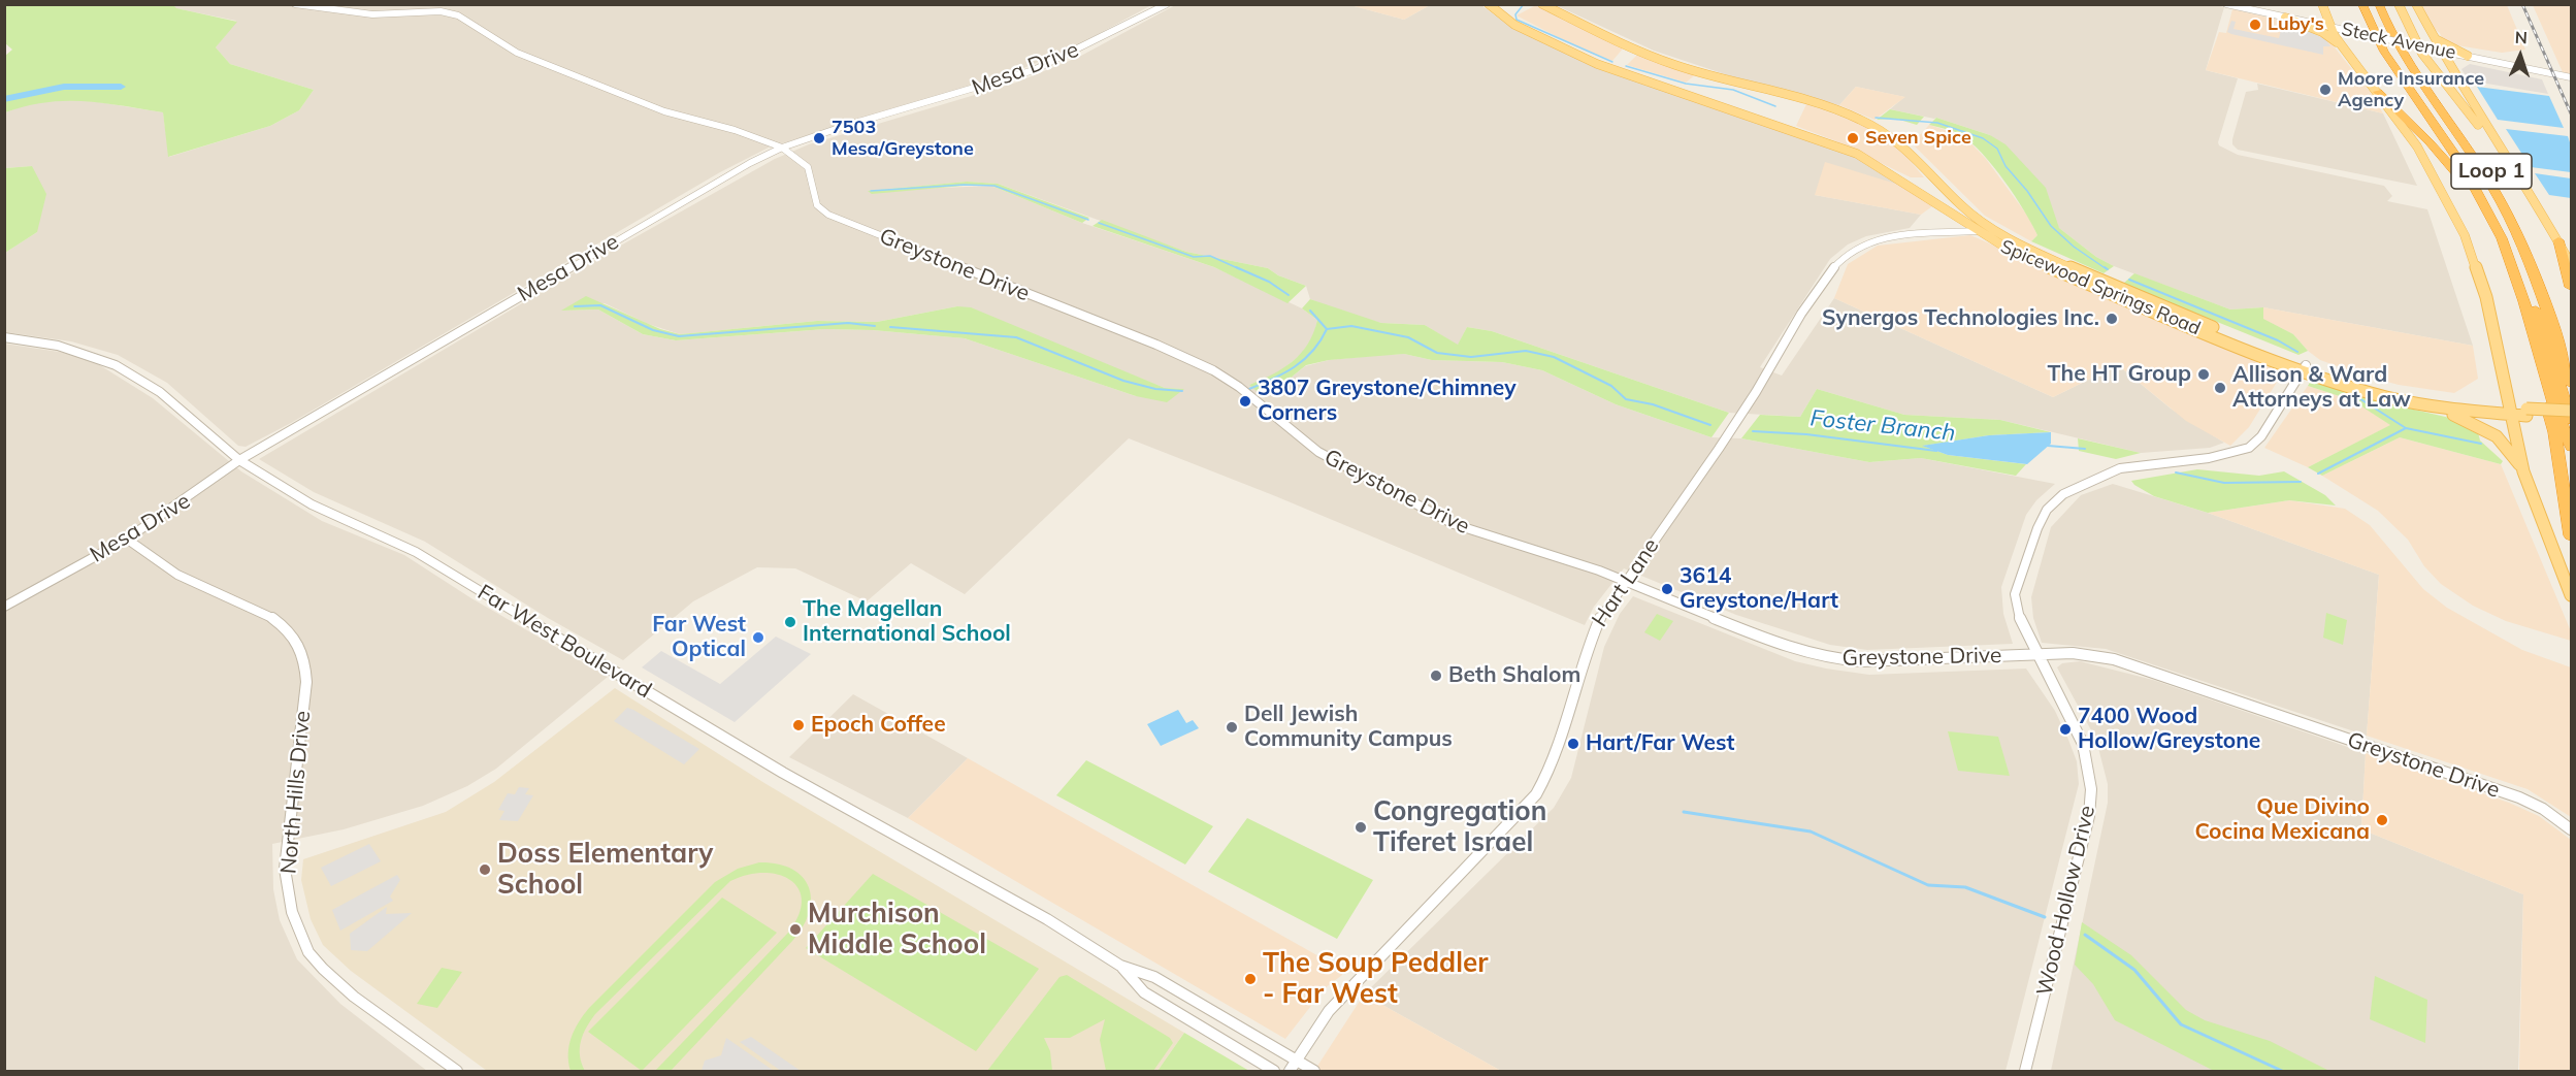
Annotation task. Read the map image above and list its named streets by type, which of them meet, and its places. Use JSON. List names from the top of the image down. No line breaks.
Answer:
{"streets":{"highway":["Loop 1"],"main road":["Spicewood Springs Road"],"street":["Steck Avenue","Mesa Drive","Greystone Drive","Hart Lane","Far West Boulevard","North Hills Drive","Wood Hollow Drive"]},"crossings":[["Mesa Drive","Greystone Drive"],["Mesa Drive","Far West Boulevard"],["Mesa Drive","North Hills Drive"],["Greystone Drive","Hart Lane"],["Greystone Drive","Wood Hollow Drive"],["Spicewood Springs Road","Hart Lane"],["Spicewood Springs Road","Wood Hollow Drive"],["Hart Lane","Far West Boulevard"]],"water":["Foster Branch"],"places":["Luby's","Moore Insurance Agency","7503 Mesa/Greystone","Seven Spice","Synergos Technologies Inc.","The HT Group","Allison & Ward Attorneys at Law","3807 Greystone/Chimney Corners","3614 Greystone/Hart","The Magellan International School","Far West Optical","Beth Shalom","Epoch Coffee","Dell Jewish Community Campus","7400 Wood Hollow/Greystone","Hart/Far West","Que Divino Cocina Mexicana","Congregation Tiferet Israel","Doss Elementary School","Murchison Middle School","The Soup Peddler - Far West"],"north":"top"}
